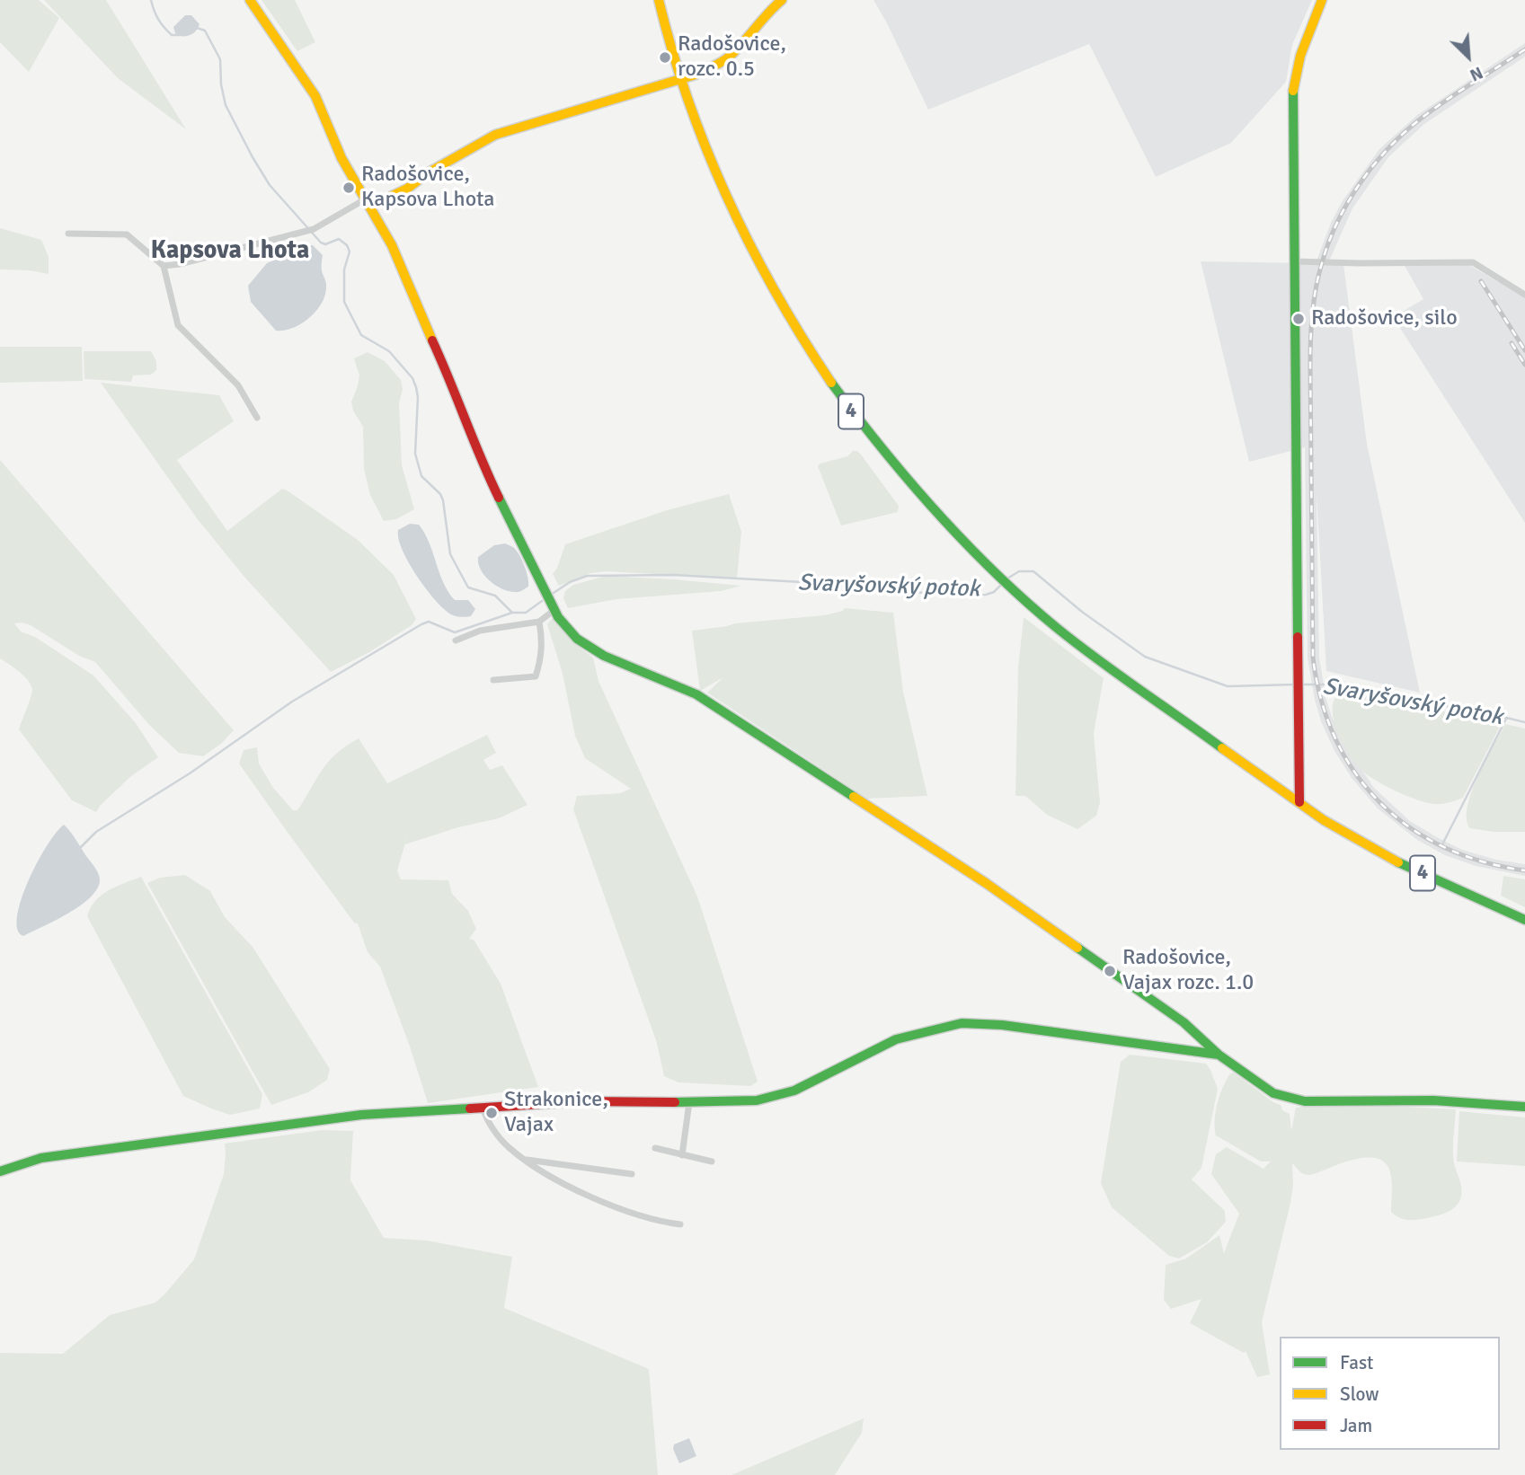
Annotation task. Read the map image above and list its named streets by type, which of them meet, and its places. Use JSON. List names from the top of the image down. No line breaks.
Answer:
{"streets":{"street":["4"]},"districts":["Kapsova Lhota"],"water":["Svaryšovský potok"],"places":["Radošovice, rozc. 0.5","Radošovice, Kapsova Lhota","Radošovice, silo","Radošovice, Vajax rozc. 1.0","Strakonice, Vajax"],"legend":["Fast","Slow","Jam"],"north":"bottom right"}
